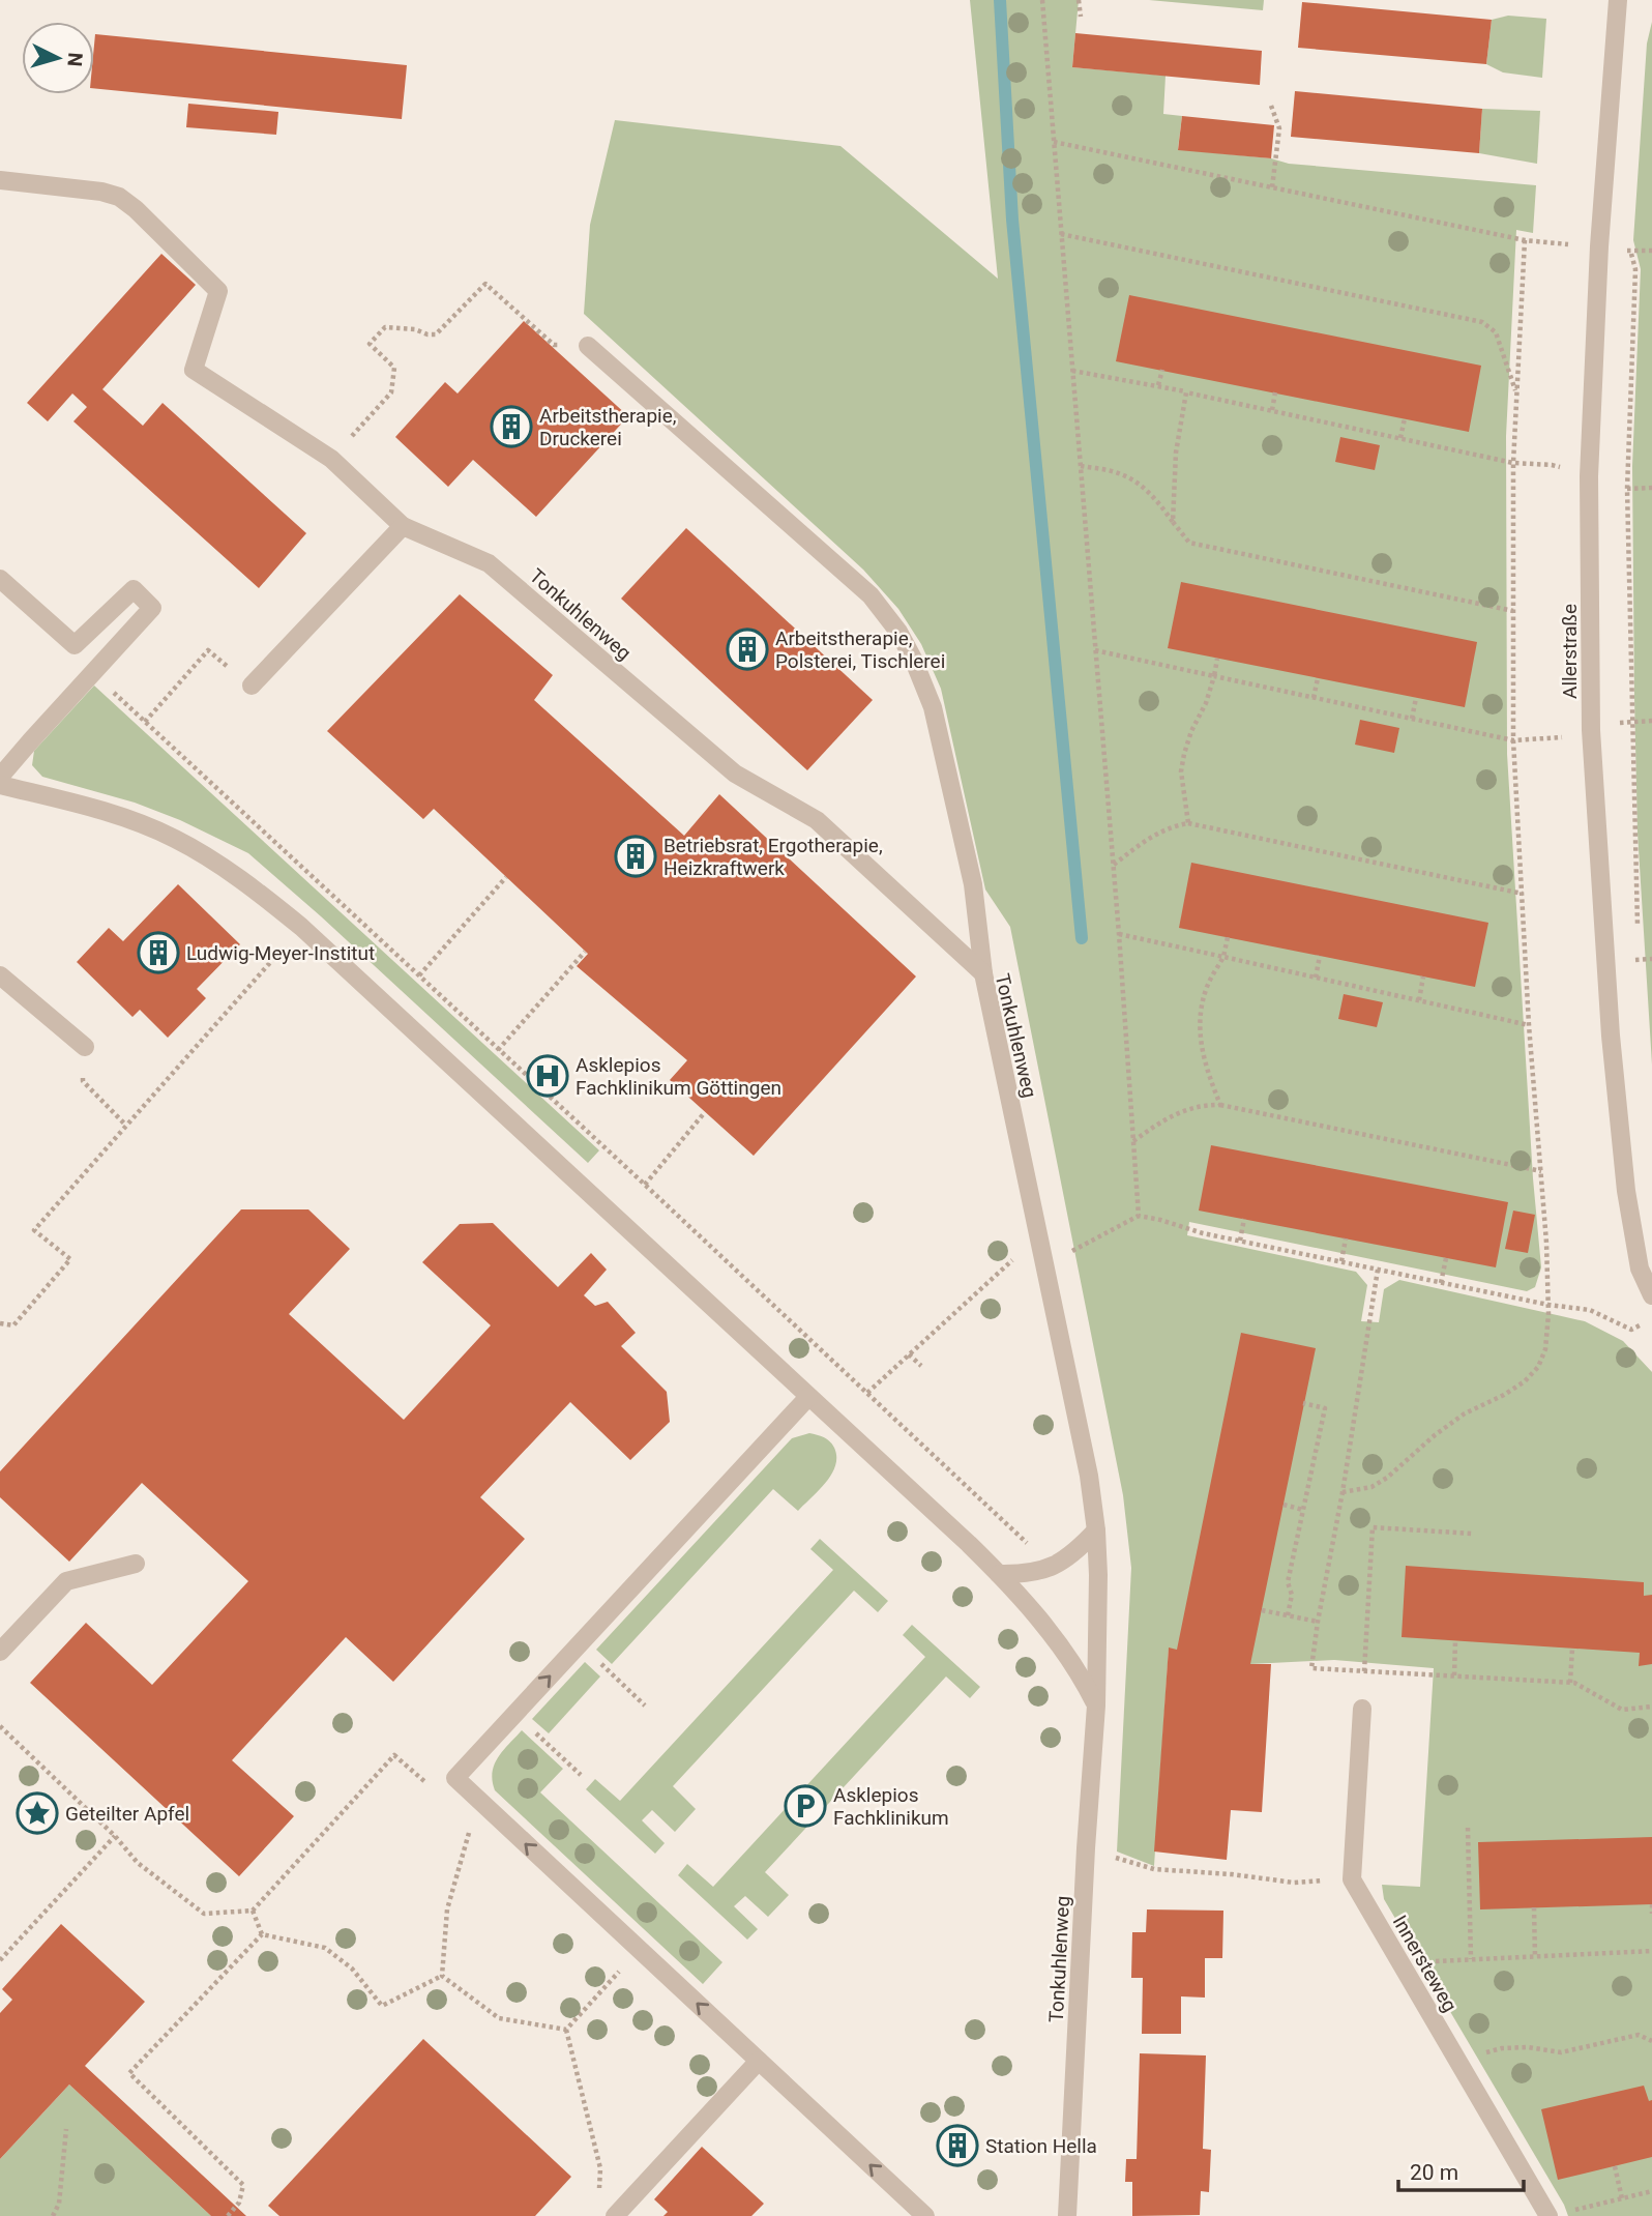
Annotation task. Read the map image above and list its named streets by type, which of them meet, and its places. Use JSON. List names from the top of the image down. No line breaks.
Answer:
{"streets":{"street":["Tonkuhlenweg","Allerstraße","Innersteweg"]},"places":{"building":["Arbeitstherapie, Druckerei","Arbeitstherapie, Polsterei, Tischlerei","Betriebsrat, Ergotherapie, Heizkraftwerk","Ludwig-Meyer-Institut","Station Hella"],"hospital":["Asklepios Fachklinikum Göttingen"],"parking":["Asklepios Fachklinikum"],"place":["Geteilter Apfel"]},"scale_bar":"20 m","north":"right"}
